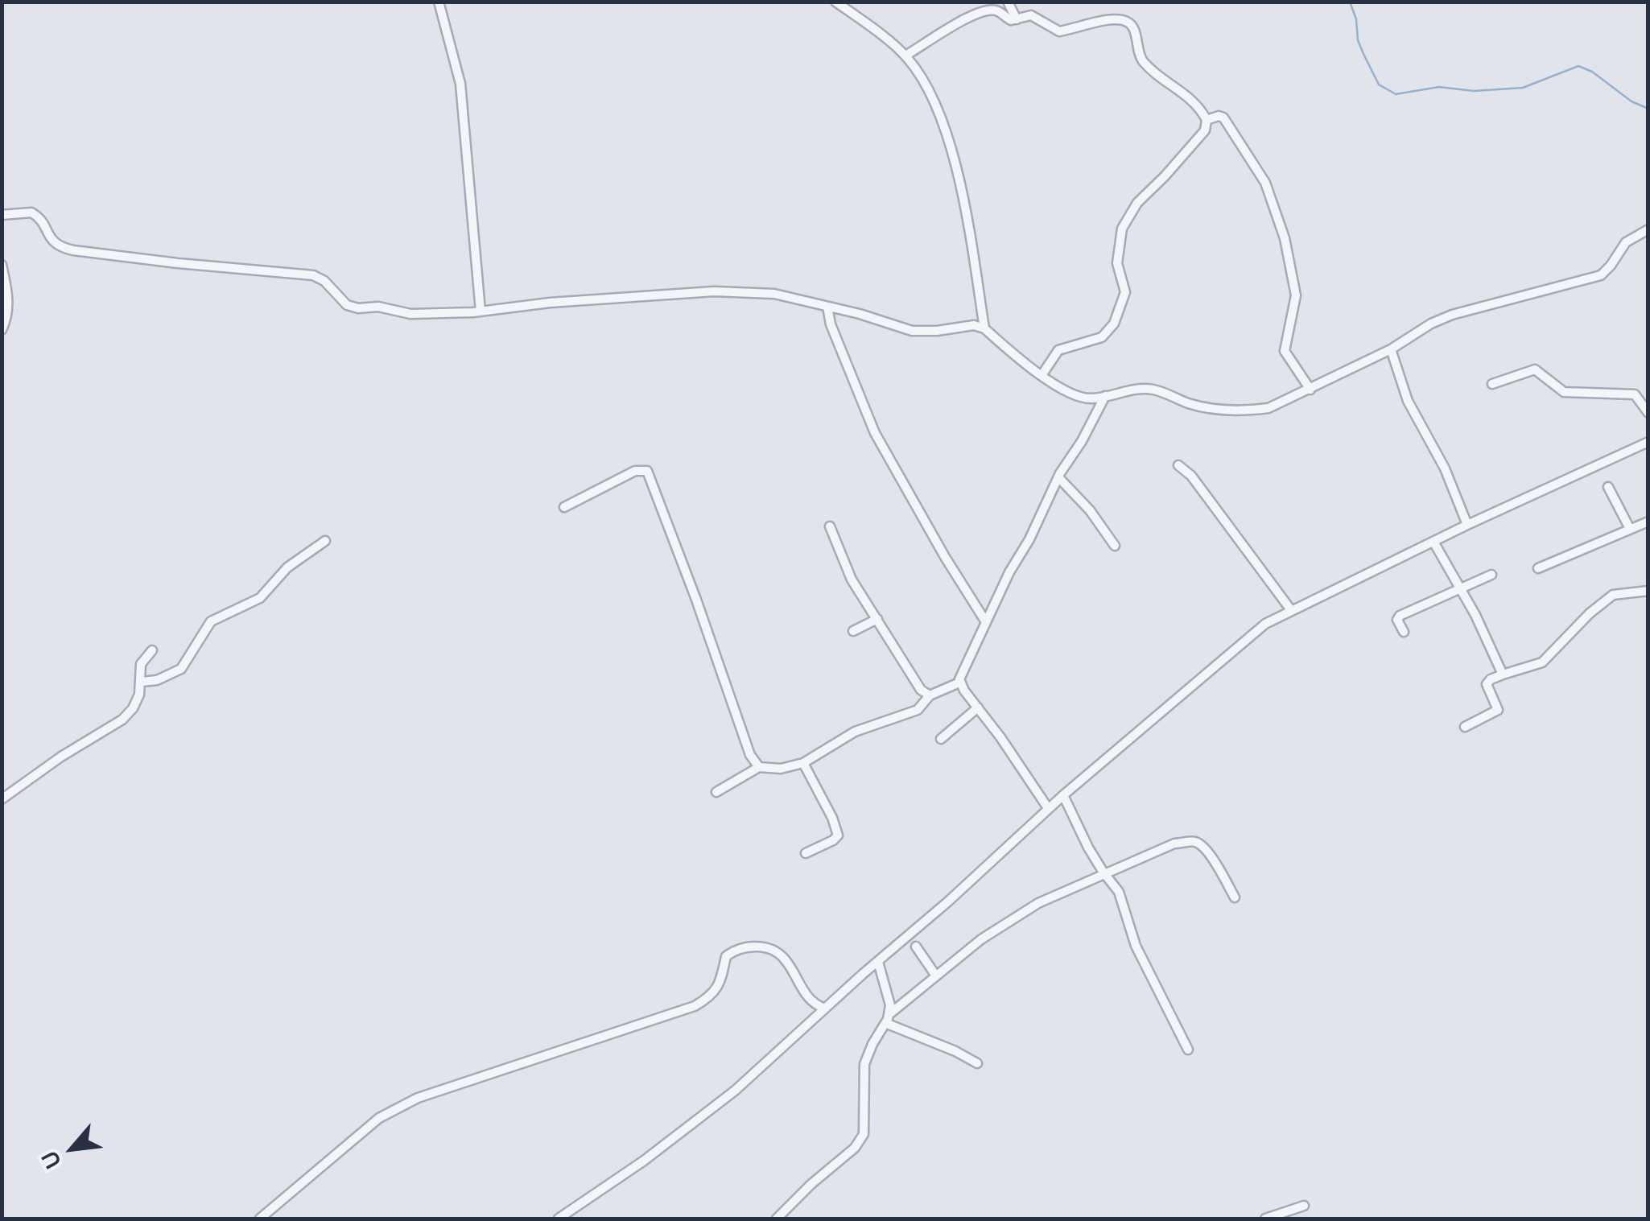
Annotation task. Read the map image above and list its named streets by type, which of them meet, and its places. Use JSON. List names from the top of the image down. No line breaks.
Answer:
{"north":"bottom left"}
